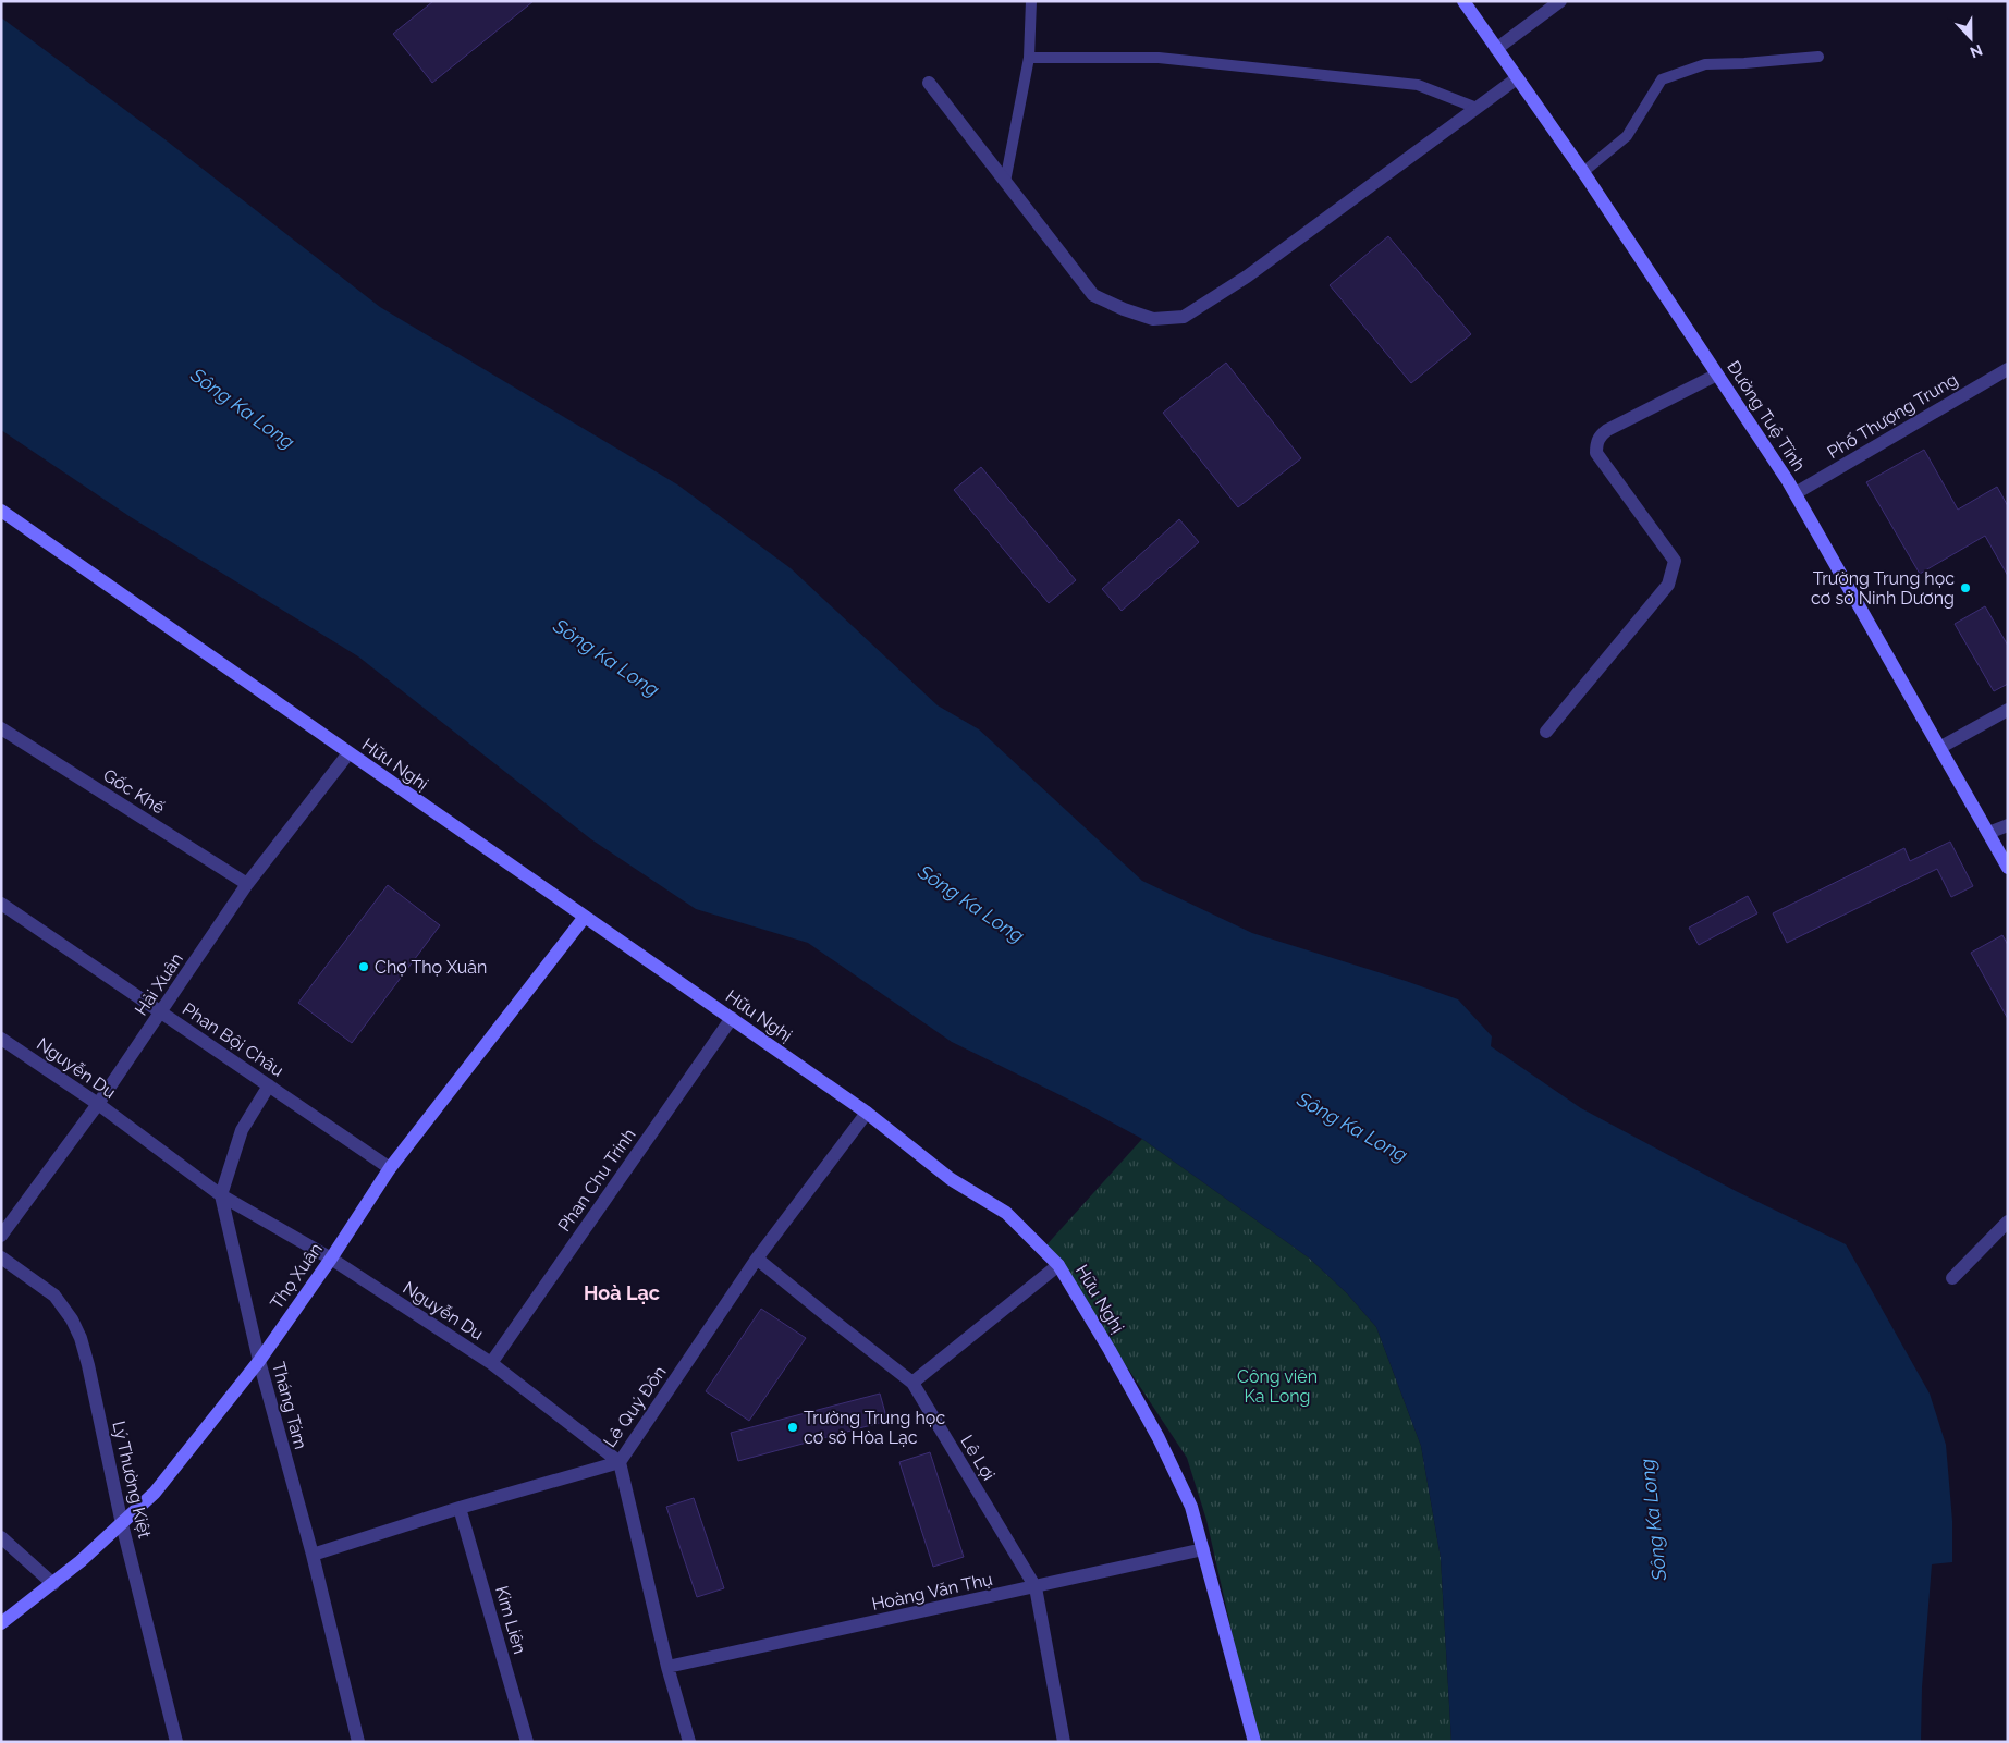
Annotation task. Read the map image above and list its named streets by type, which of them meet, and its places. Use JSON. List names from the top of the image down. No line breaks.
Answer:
{"streets":{"street":["Đường Tuệ Tĩnh","Phố Thượng Trung","Hữu Nghị","Gốc Khế","Hải Xuân","Phan Bội Châu","Nguyễn Du","Phan Chu Trinh","Thọ Xuân","Tháng Tám","Lê Quý Đôn","Lê Lợi","Lý Thường Kiệt","Hoàng Văn Thụ","Kim Liên"]},"crossings":[["Đường Tuệ Tĩnh","Phố Thượng Trung"],["Hữu Nghị","Hải Xuân"],["Hữu Nghị","Phan Chu Trinh"],["Hữu Nghị","Thọ Xuân"],["Hữu Nghị","Lê Quý Đôn"],["Hữu Nghị","Hoàng Văn Thụ"],["Gốc Khế","Hải Xuân"],["Hải Xuân","Phan Bội Châu"],["Hải Xuân","Nguyễn Du"],["Phan Bội Châu","Thọ Xuân"],["Nguyễn Du","Phan Chu Trinh"],["Nguyễn Du","Thọ Xuân"],["Nguyễn Du","Tháng Tám"],["Nguyễn Du","Lê Quý Đôn"],["Thọ Xuân","Tháng Tám"],["Thọ Xuân","Lý Thường Kiệt"],["Tháng Tám","Lê Quý Đôn"],["Lê Quý Đôn","Lê Lợi"],["Lê Quý Đôn","Kim Liên"],["Lê Lợi","Hoàng Văn Thụ"]],"districts":["Hoà Lạc"],"water":["Sông Ka Long"],"parks":["Công viên Ka Long"],"places":["Trường Trung học cơ sở Ninh Dương","Chợ Thọ Xuân","Trường Trung học cơ sở Hòa Lạc"],"north":"bottom"}
